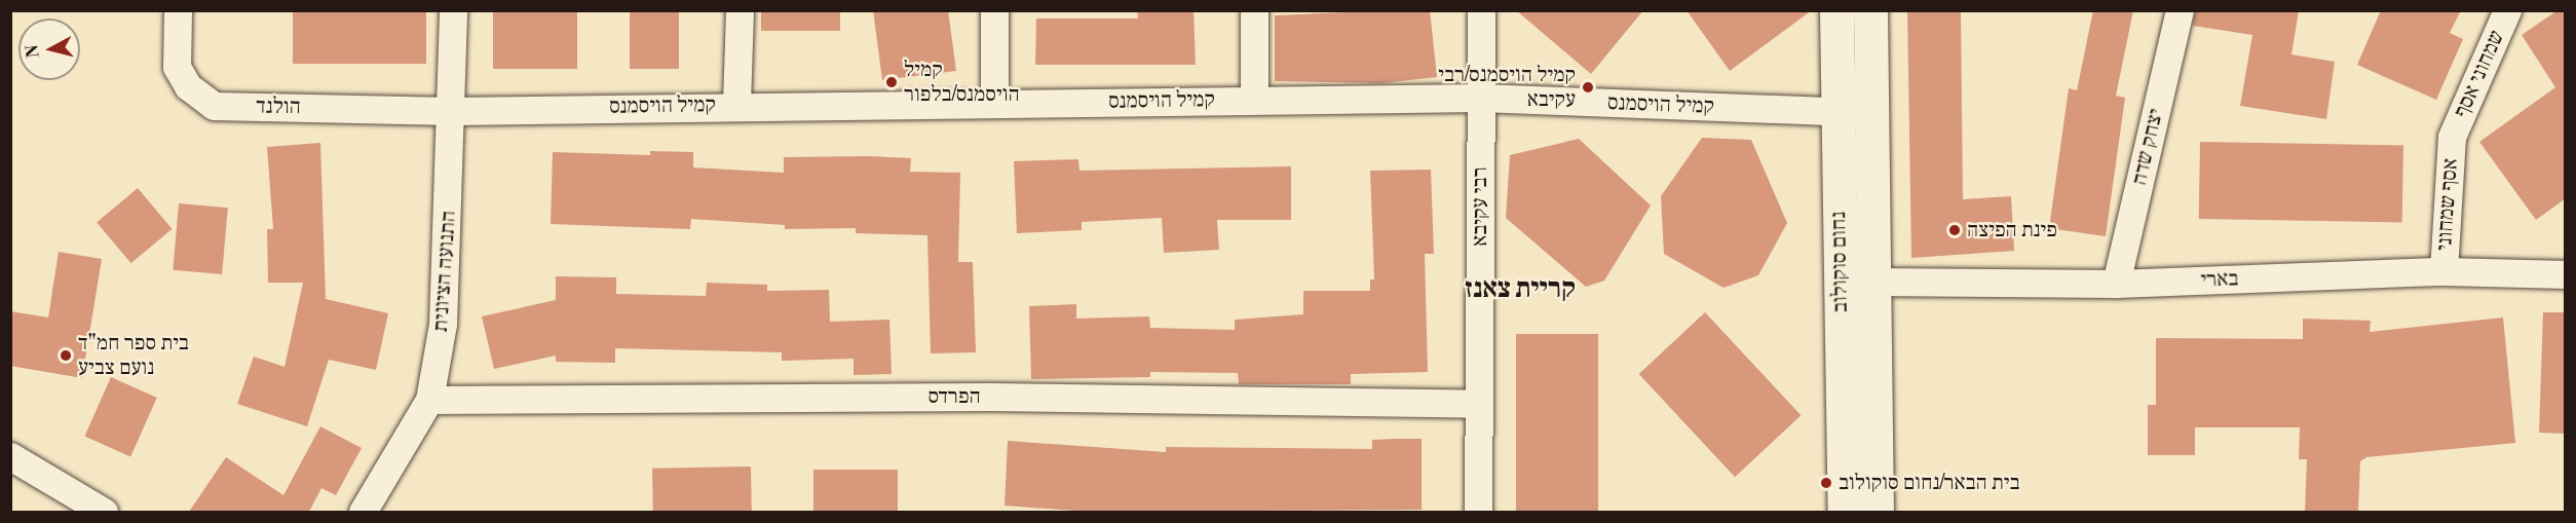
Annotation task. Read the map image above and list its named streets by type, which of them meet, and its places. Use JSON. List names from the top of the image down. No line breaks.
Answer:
{"streets":{"main road":["נחום סוקולוב"],"street":["שמחוני אסף","קמיל הויסמנס","הולנד","יצחק שדה","אסף שמחוני","רבי עקיבא","התנועה הציונית","בארי","הפרדס"]},"crossings":[["שמחוני אסף","אסף שמחוני"],["קמיל הויסמנס","הולנד"],["קמיל הויסמנס","רבי עקיבא"],["קמיל הויסמנס","נחום סוקולוב"],["קמיל הויסמנס","התנועה הציונית"],["הולנד","התנועה הציונית"],["יצחק שדה","בארי"],["אסף שמחוני","בארי"],["רבי עקיבא","הפרדס"],["נחום סוקולוב","בארי"],["התנועה הציונית","הפרדס"]],"districts":["קריית צאנז"],"places":["קמיל הויסמנס/בלפור","קמיל הויסמנס/רבי עקיבא","פינת הפיצה","בית ספר חמ\"ד נועם צביע","בית הבאר/נחום סוקולוב"],"north":"left"}
